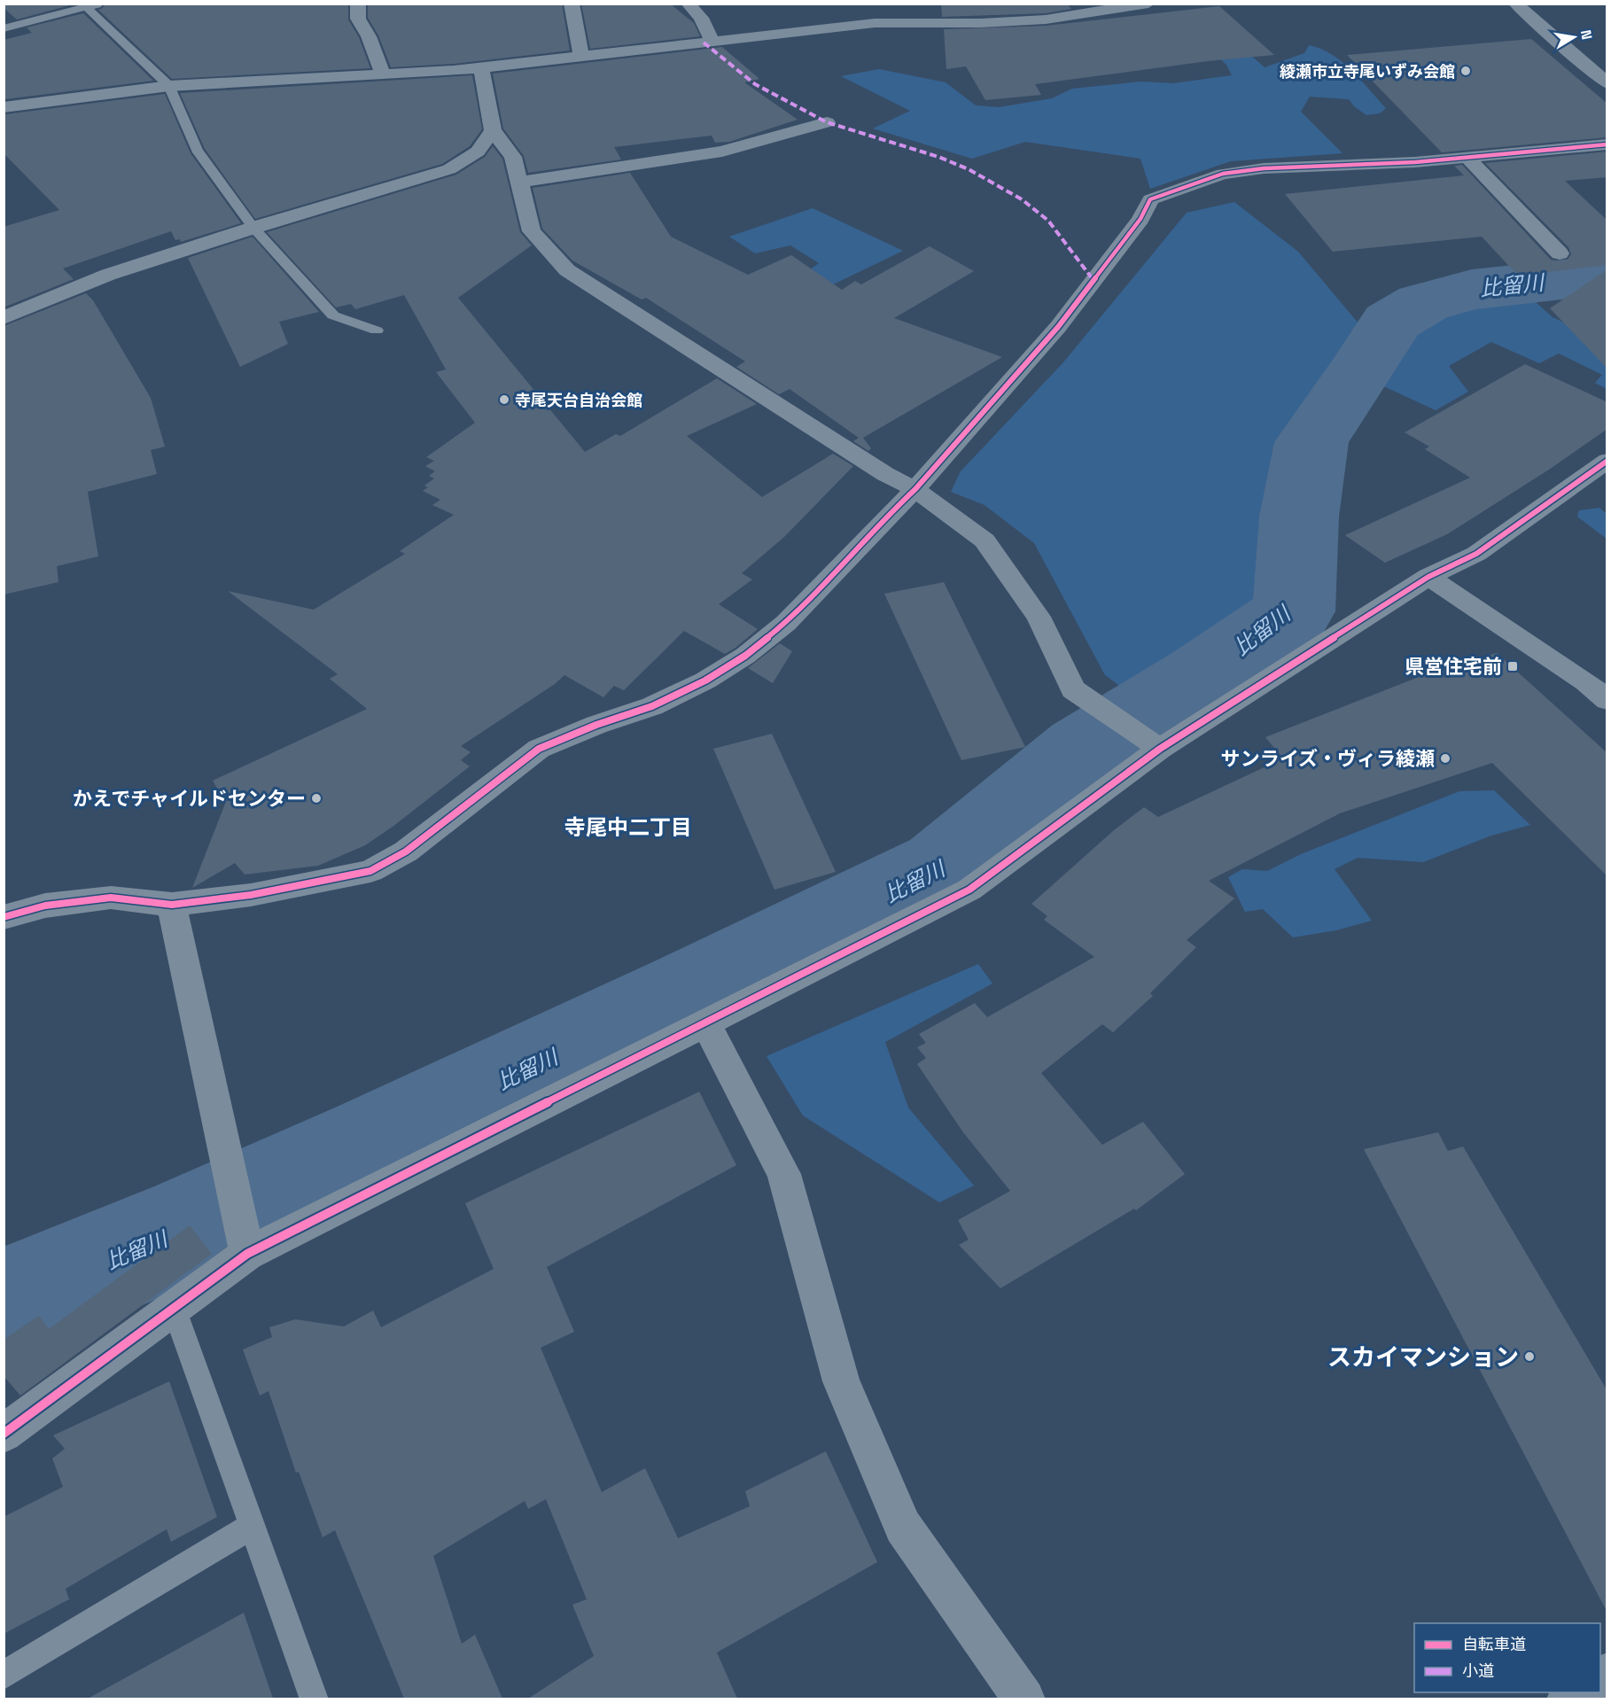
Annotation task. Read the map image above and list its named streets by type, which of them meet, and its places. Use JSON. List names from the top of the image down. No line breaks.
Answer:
{"districts":["寺尾中二丁目"],"water":["比留川"],"places":{"other":["綾瀬市立寺尾いずみ会館","寺尾天台自治会館","サンライズ・ヴィラ綾瀬","かえでチャイルドセンター","スカイマンション"],"transit":["県営住宅前"]},"legend":["自転車道","小道"],"north":"right"}
